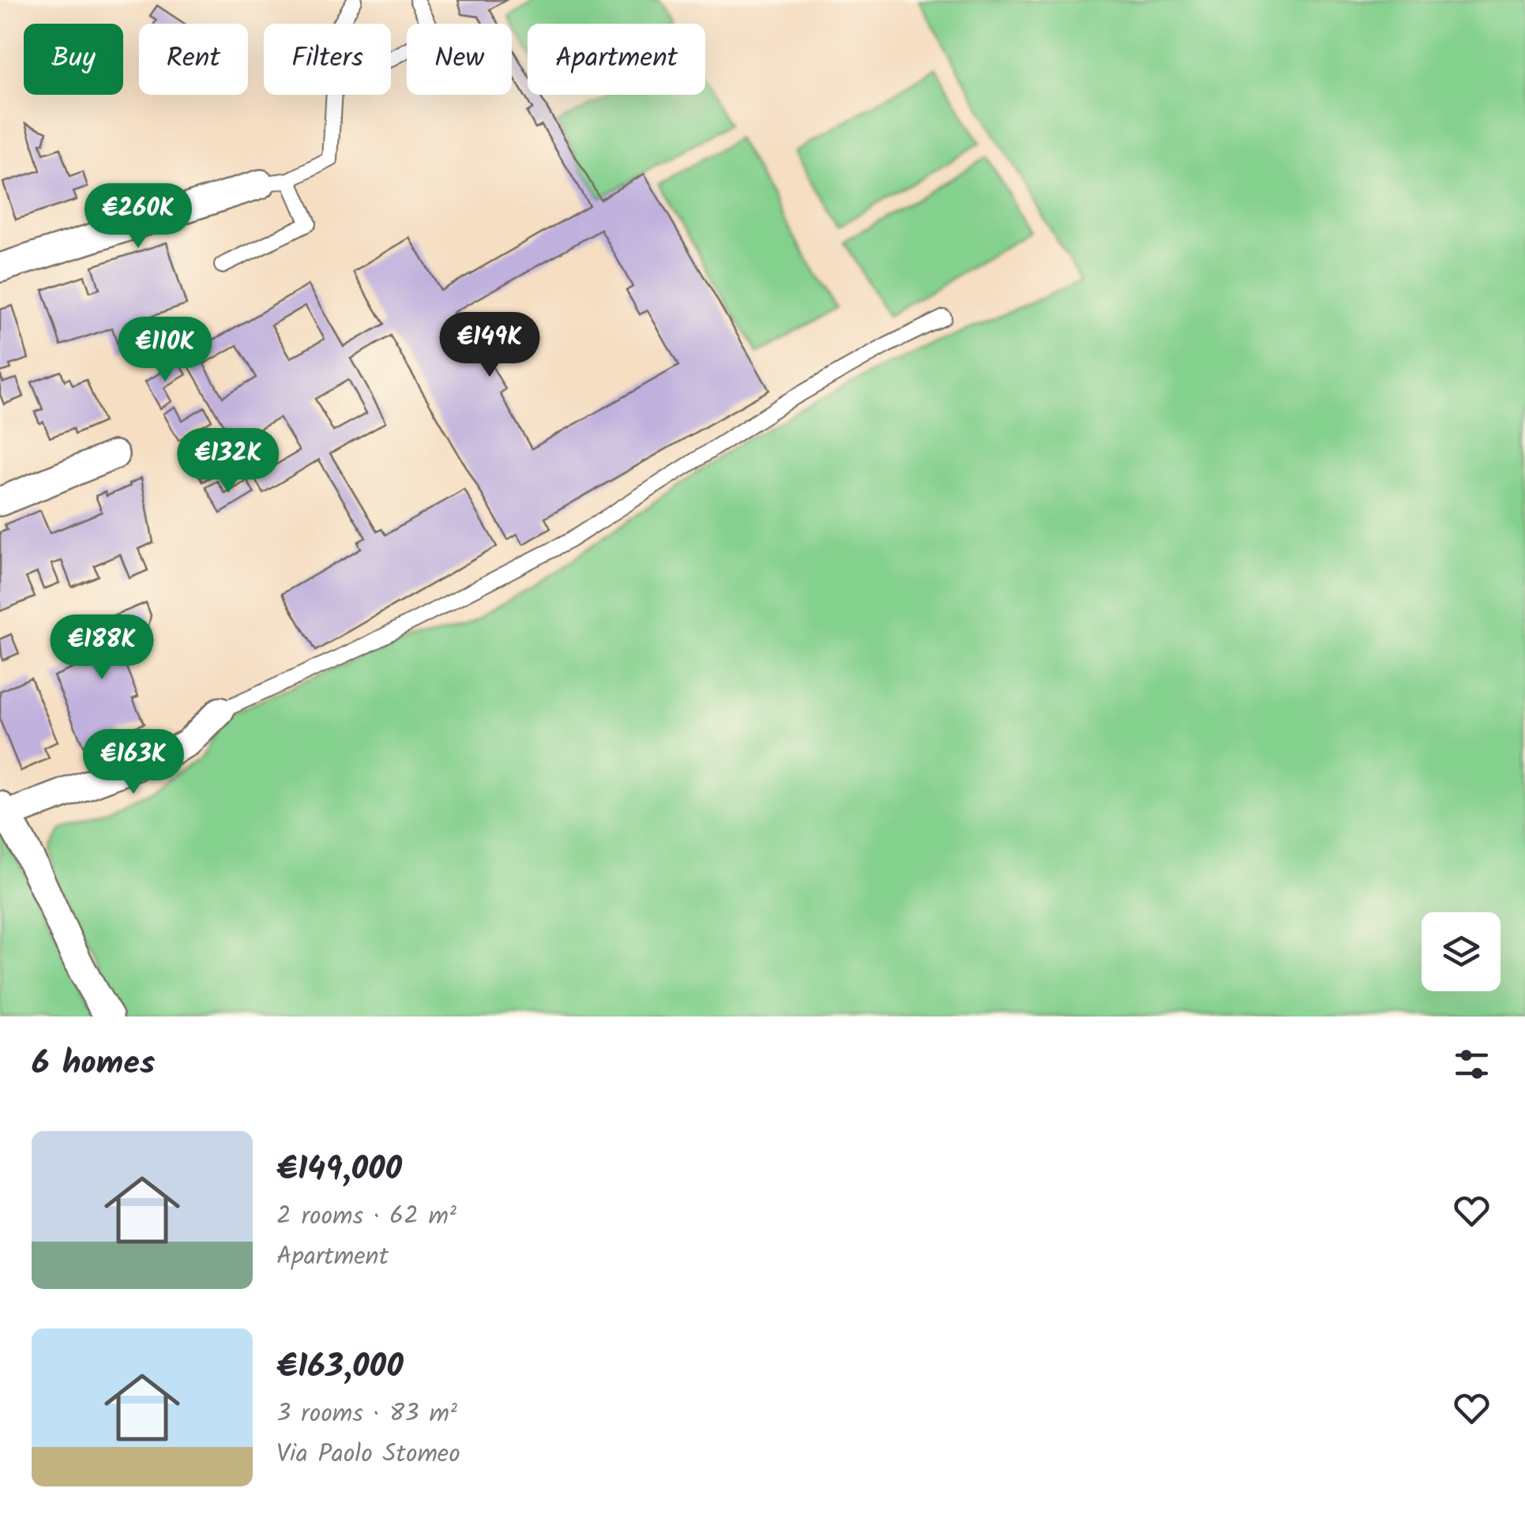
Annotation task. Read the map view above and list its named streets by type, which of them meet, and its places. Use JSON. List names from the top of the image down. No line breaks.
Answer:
{"page":{"chip":["Buy","Rent","Filters","New","Apartment"],"price":["€260K","€149K","€110K","€132K","€188K","€163K"],"heading":"6 homes","list":[{"name":"€149,000","note":"2 rooms · 62 m² · Apartment"},{"name":"€163,000","note":"3 rooms · 83 m² · Via Paolo Stomeo"}]}}
